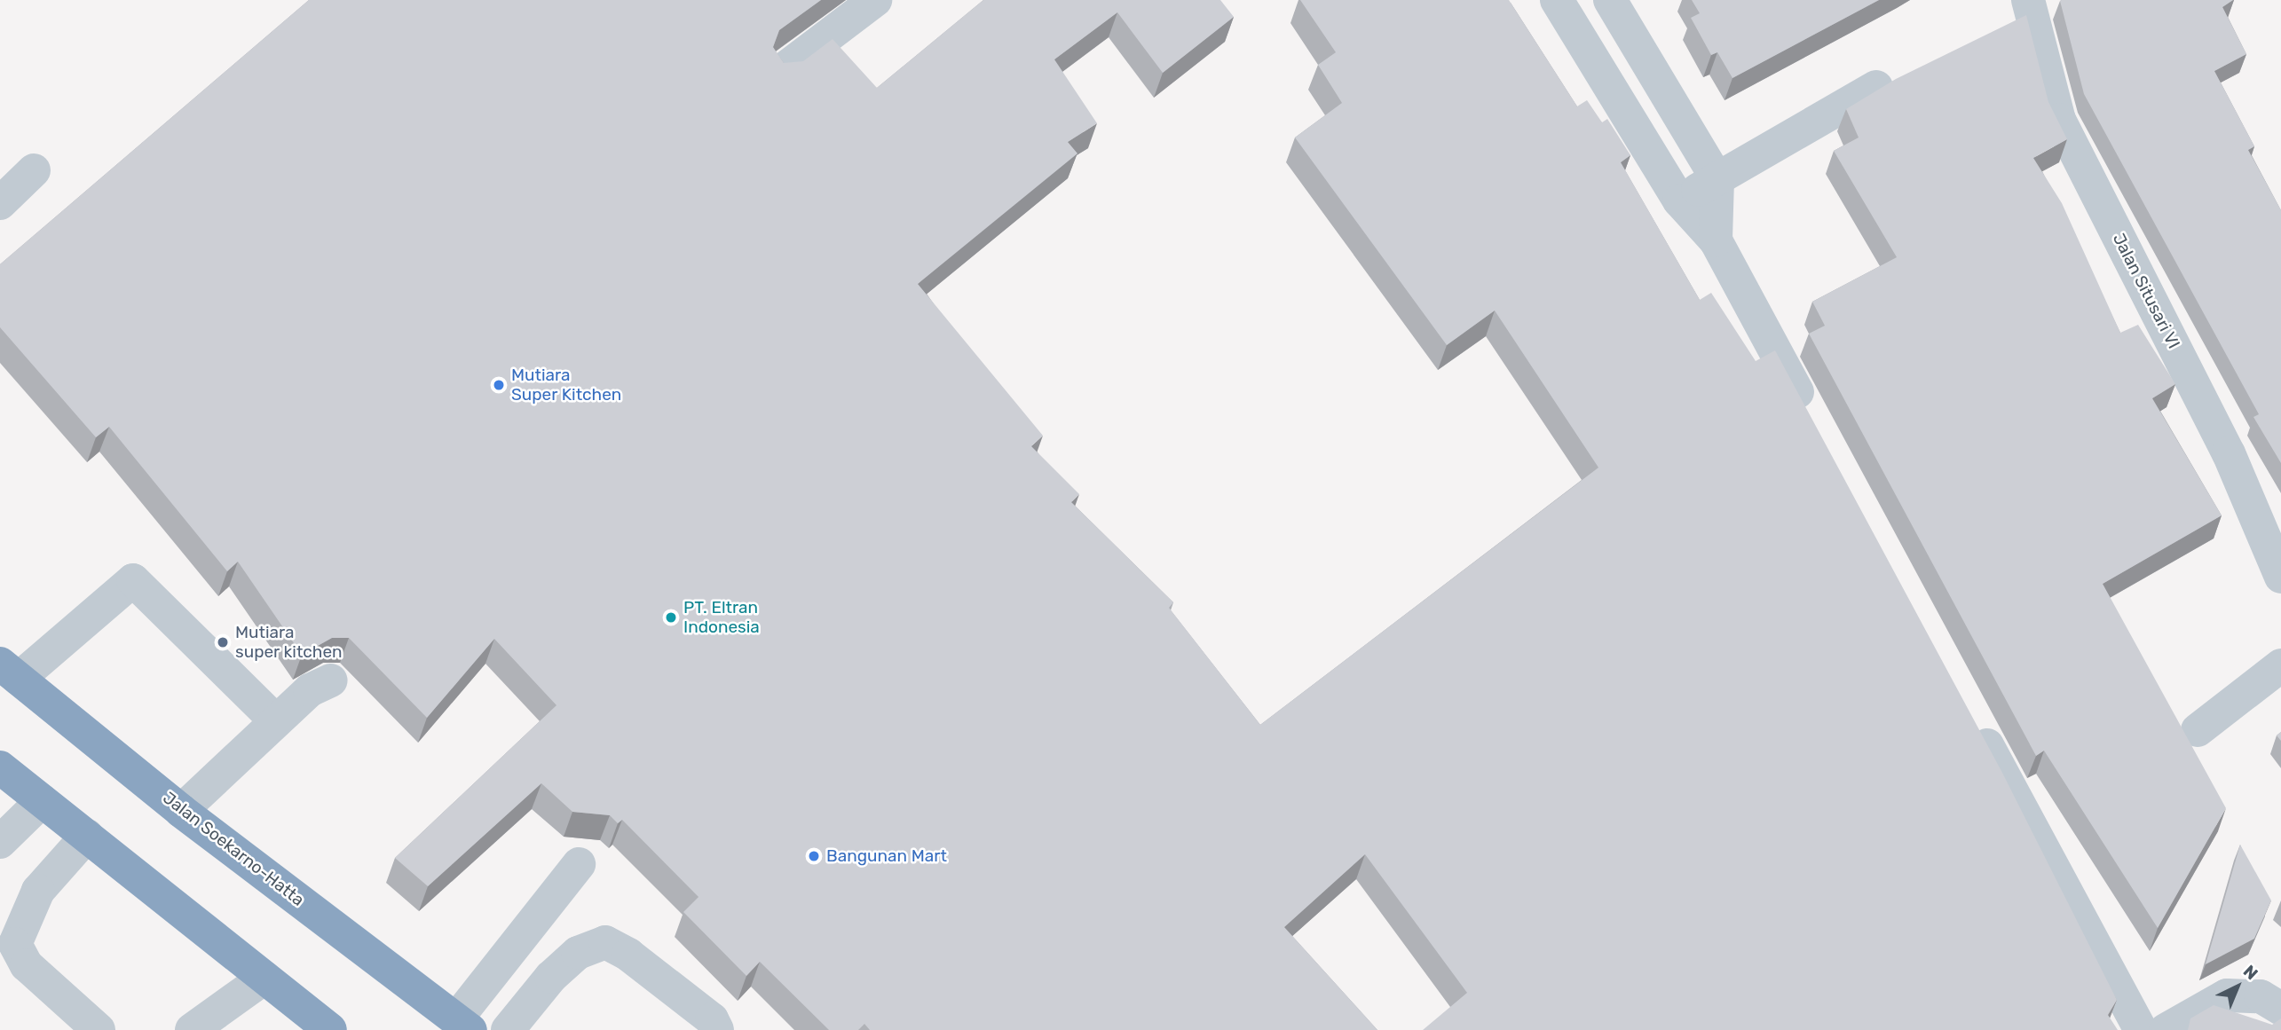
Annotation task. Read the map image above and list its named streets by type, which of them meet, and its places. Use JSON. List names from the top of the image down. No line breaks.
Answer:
{"streets":{"highway":["Jalan Soekarno-Hatta"],"street":["Jalan Situsari VI"]},"places":["Mutiara Super Kitchen","PT. Eltran Indonesia","Mutiara super kitchen","Bangunan Mart"],"north":"top right"}
